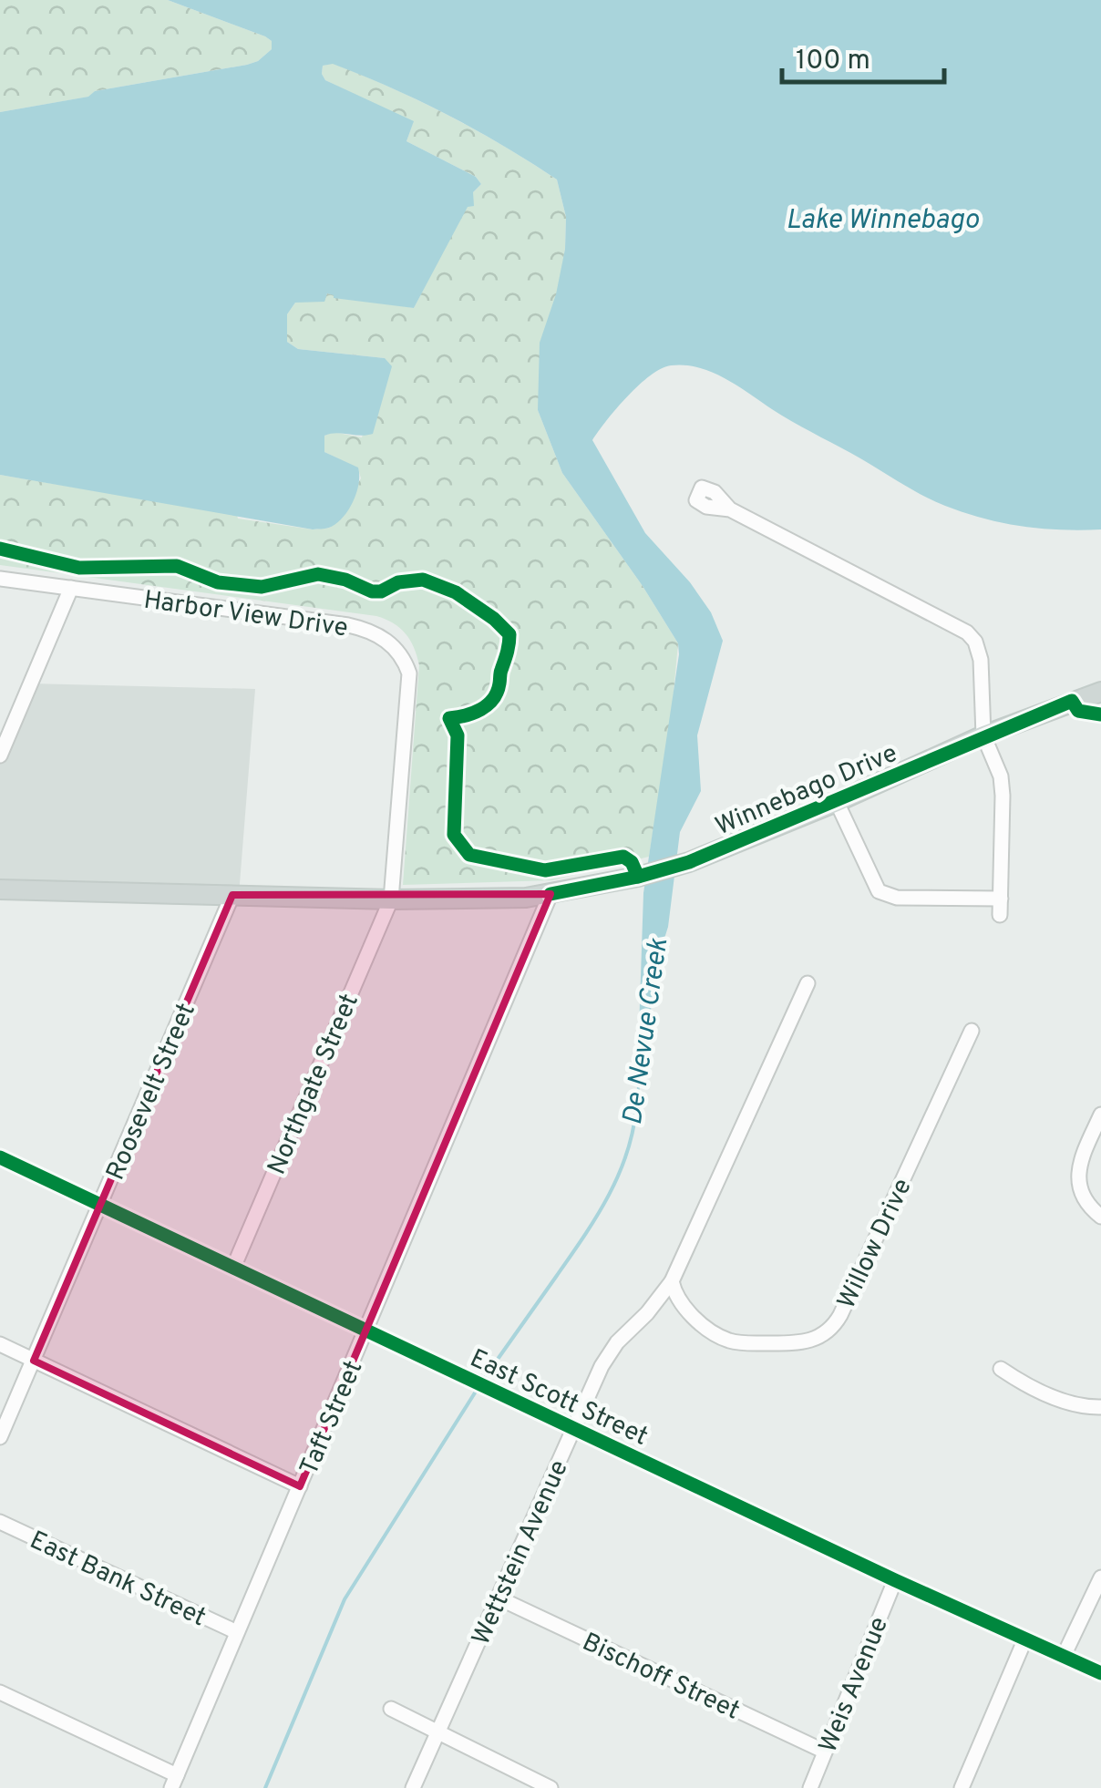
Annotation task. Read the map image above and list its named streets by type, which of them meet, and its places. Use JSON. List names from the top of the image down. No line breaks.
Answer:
{"streets":{"main road":["Winnebago Drive"],"street":["Harbor View Drive","Northgate Street","Roosevelt Street","Willow Drive","East Scott Street","Taft Street","Wettstein Avenue","East Bank Street","Bischoff Street","Weis Avenue"]},"crossings":[["Harbor View Drive","Winnebago Drive"],["Harbor View Drive","Northgate Street"],["Winnebago Drive","Northgate Street"],["Winnebago Drive","Roosevelt Street"],["Winnebago Drive","Taft Street"],["Northgate Street","East Scott Street"],["Roosevelt Street","East Scott Street"],["Willow Drive","Wettstein Avenue"],["East Scott Street","Taft Street"],["East Scott Street","Wettstein Avenue"],["East Scott Street","Weis Avenue"],["Taft Street","East Bank Street"],["Wettstein Avenue","Bischoff Street"],["Bischoff Street","Weis Avenue"]],"water":["Lake Winnebago","De Nevue Creek"],"scale_bar":"100 m"}
